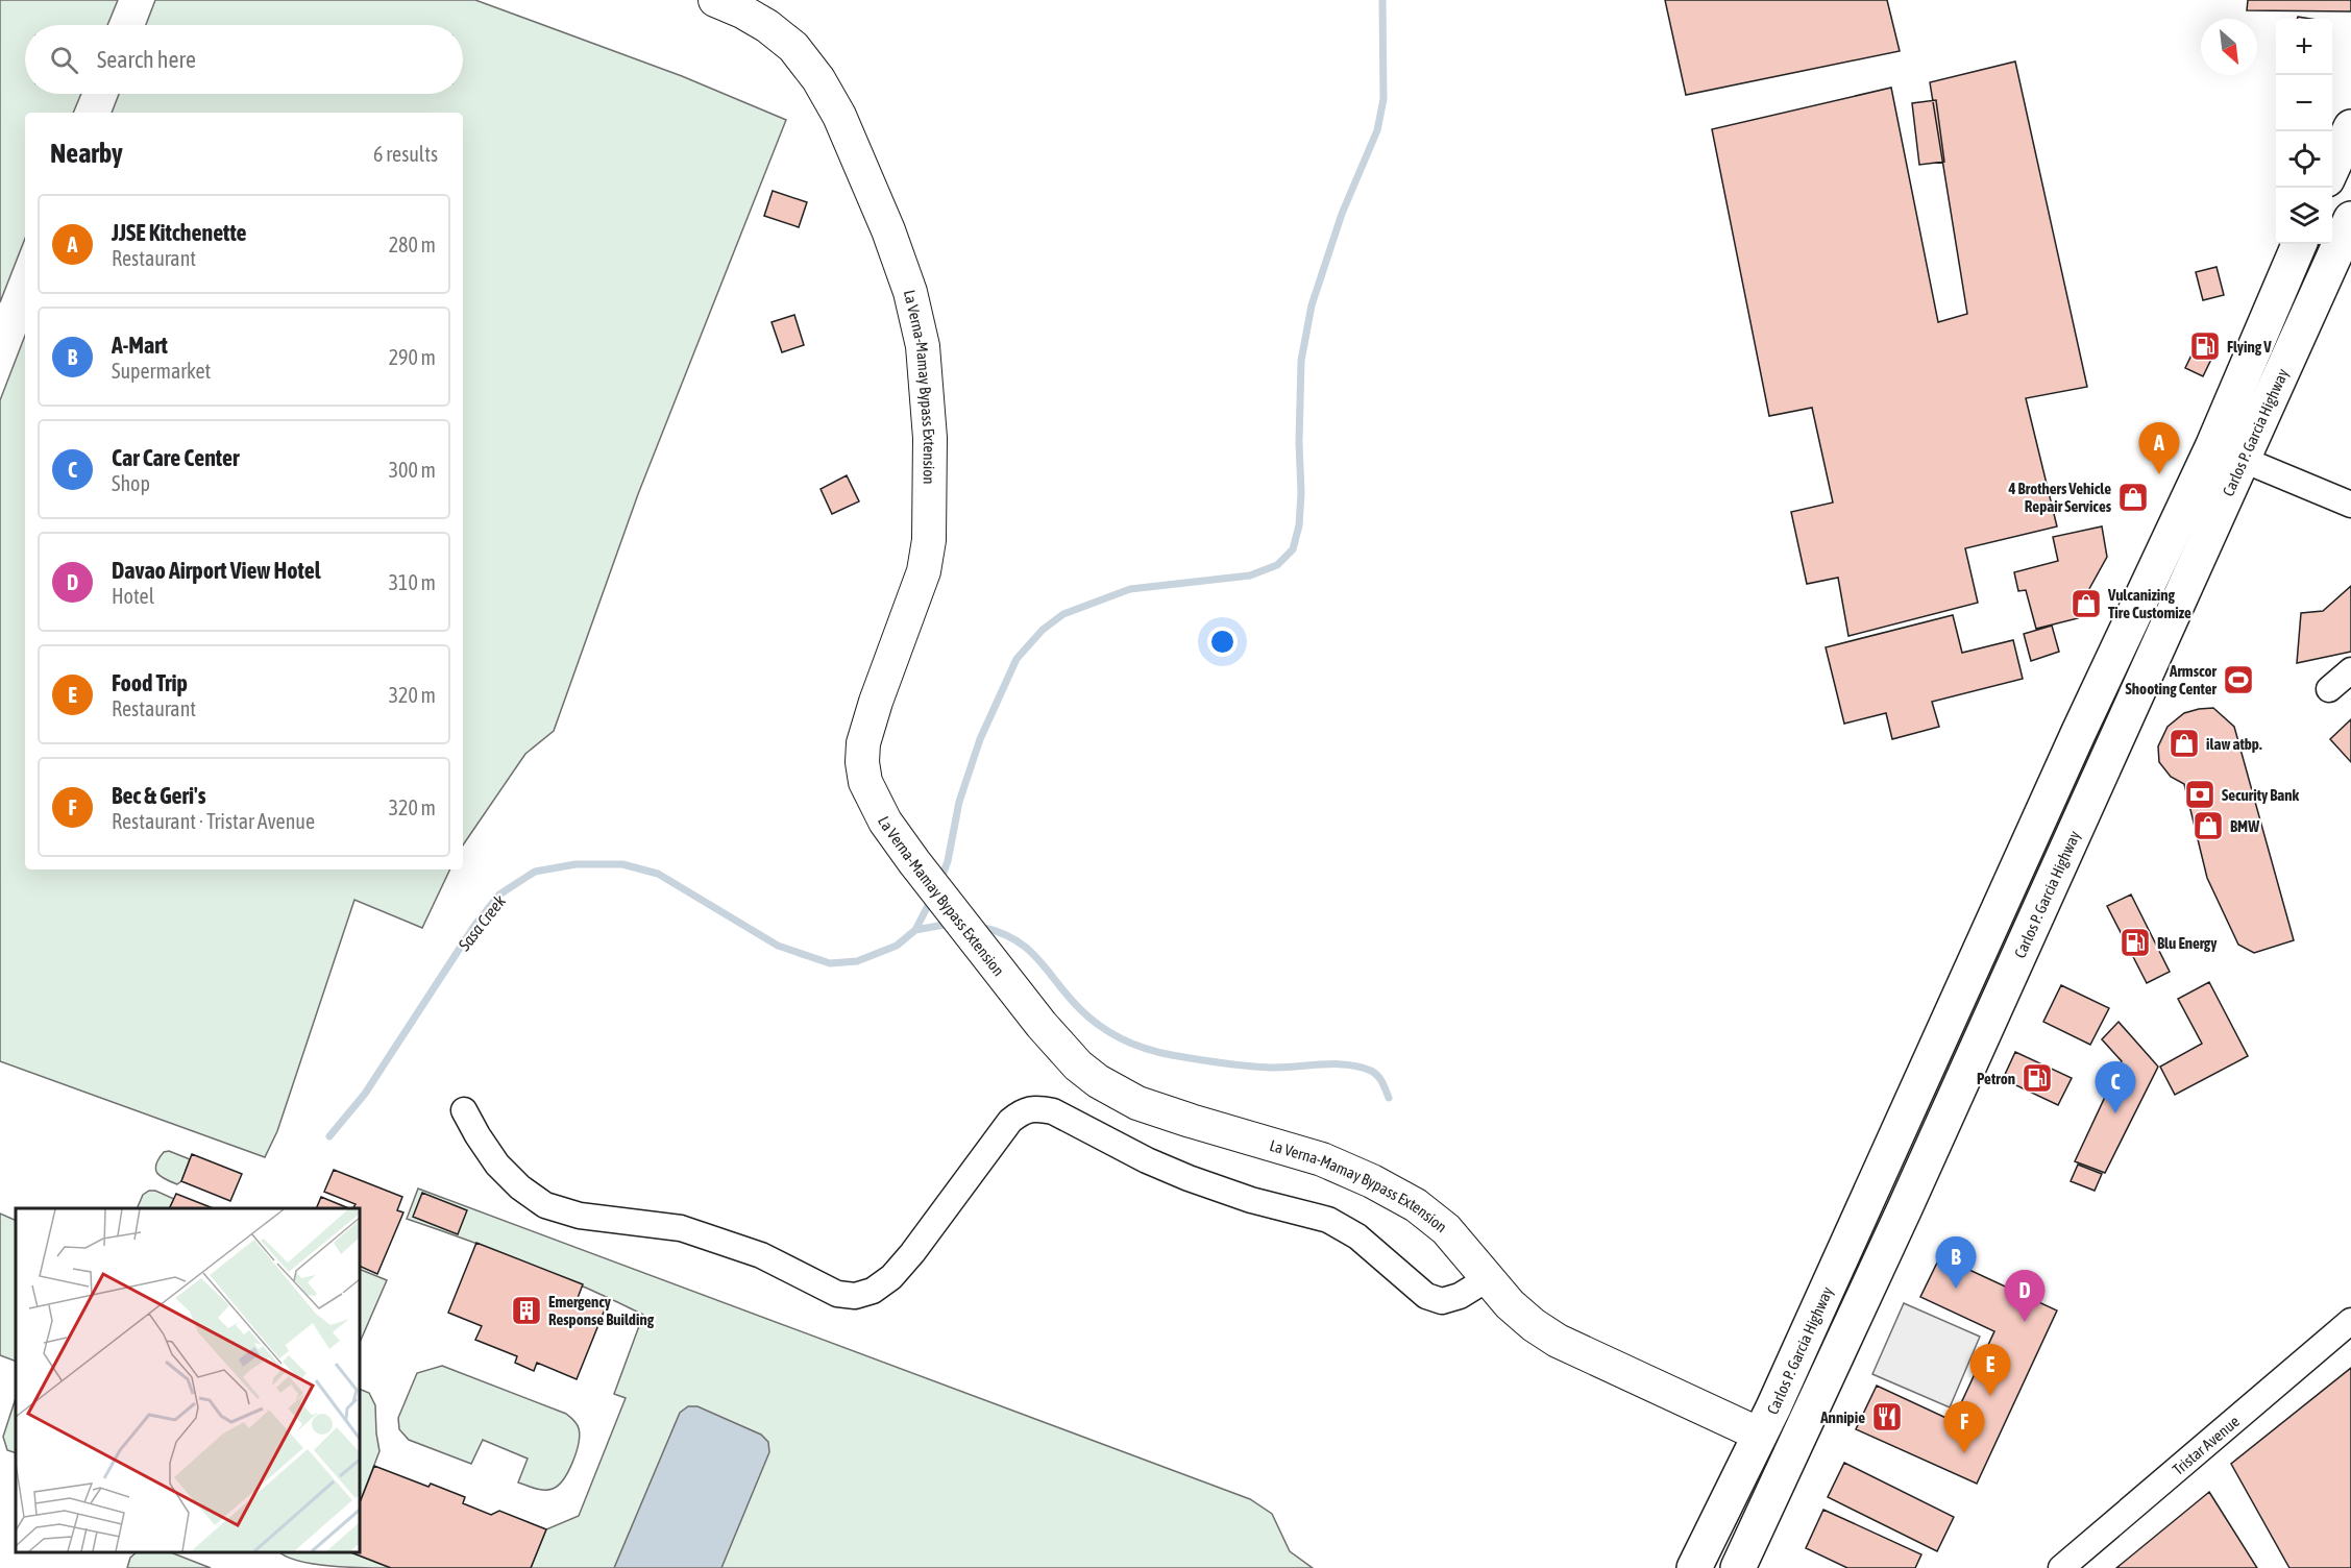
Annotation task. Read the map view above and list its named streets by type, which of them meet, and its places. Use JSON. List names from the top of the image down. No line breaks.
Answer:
{"streets":{"highway":["Carlos P. Garcia Highway"],"main road":["La Verna-Mamay Bypass Extension"],"street":["Tristar Avenue"]},"crossings":[["La Verna-Mamay Bypass Extension","Carlos P. Garcia Highway"]],"water":["Sasa Creek"],"places":{"fuel station":["Flying V","Blu Energy","Petron"],"shop":["4 Brothers Vehicle Repair Services","Vulcanizing Tire Customize","ilaw atbp.","BMW"],"sports":["Armscor Shooting Center"],"bank":["Security Bank"],"building":["Emergency Response Building"],"restaurant":["Annipie"]},"north":"bottom right","page":{"map_buttons":["+","−"],"search":"Search here","heading":["Nearby","6 results"],"list":[{"mark":"A","name":"JJSE Kitchenette","note":"Restaurant","value":"280 m"},{"mark":"B","name":"A-Mart","note":"Supermarket","value":"290 m"},{"mark":"C","name":"Car Care Center","note":"Shop","value":"300 m"},{"mark":"D","name":"Davao Airport View Hotel","note":"Hotel","value":"310 m"},{"mark":"E","name":"Food Trip","note":"Restaurant","value":"320 m"},{"mark":"F","name":"Bec & Geri's","note":"Restaurant · Tristar Avenue","value":"320 m"}],"pins":["A","C","B","D","E","F"]}}
